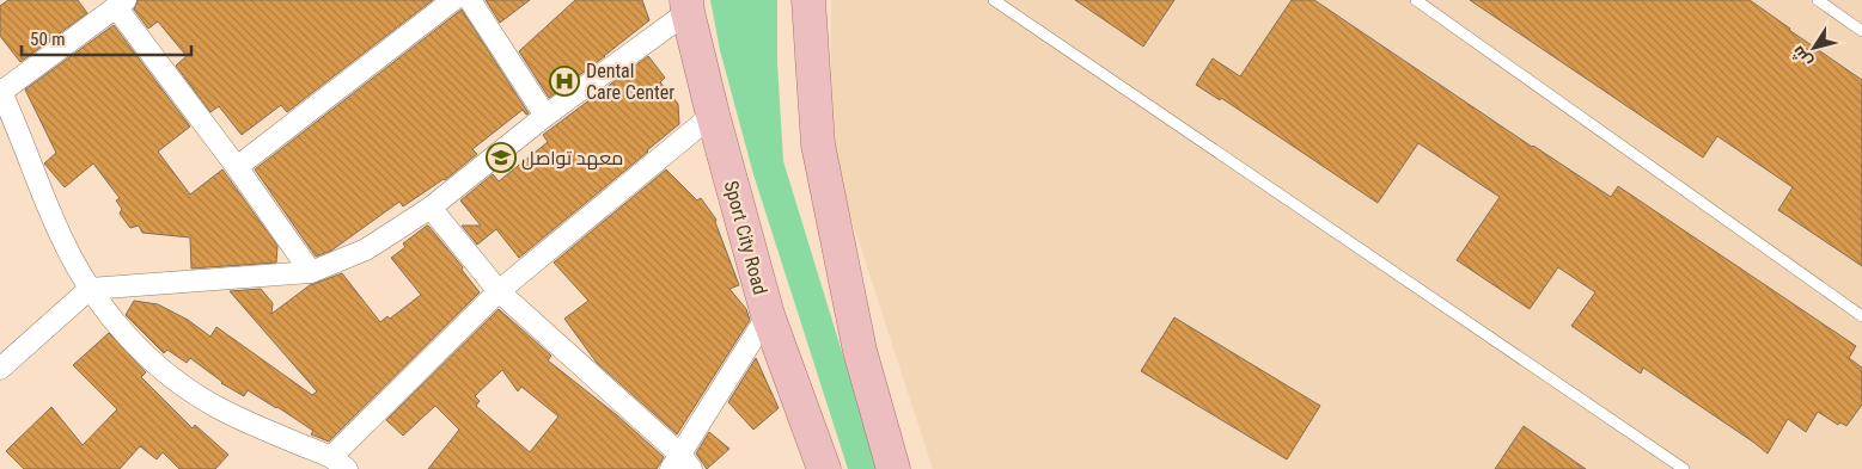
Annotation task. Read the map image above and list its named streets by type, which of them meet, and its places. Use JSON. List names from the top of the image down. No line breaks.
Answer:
{"streets":{"main road":["Sport City Road"]},"places":{"hospital":["Dental Care Center"],"school or university":["معهد تواصل"]},"scale_bar":"50 m","north":"bottom left"}
